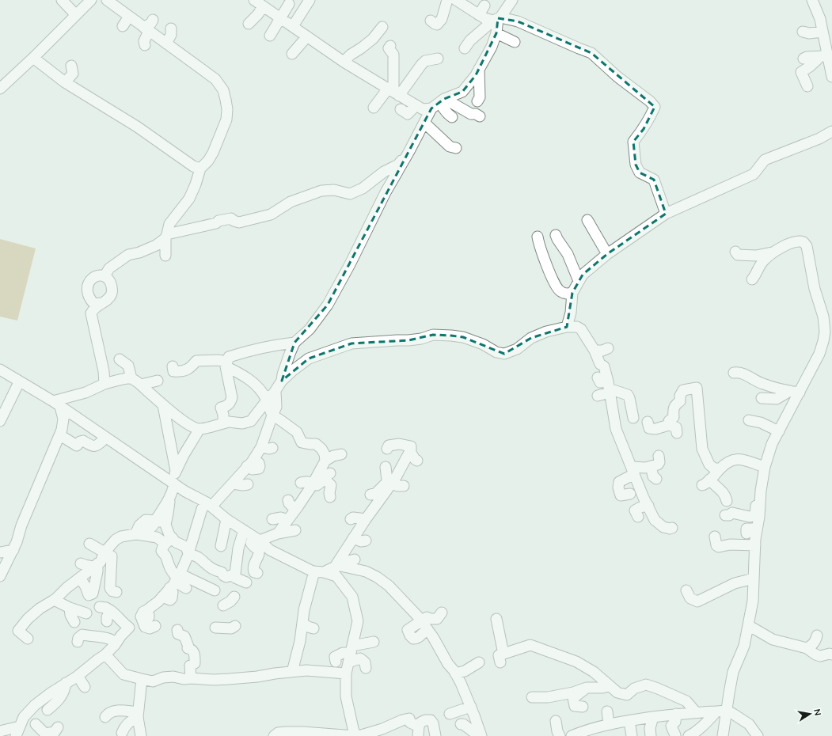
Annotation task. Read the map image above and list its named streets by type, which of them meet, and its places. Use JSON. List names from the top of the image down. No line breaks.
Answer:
{"north":"right"}
